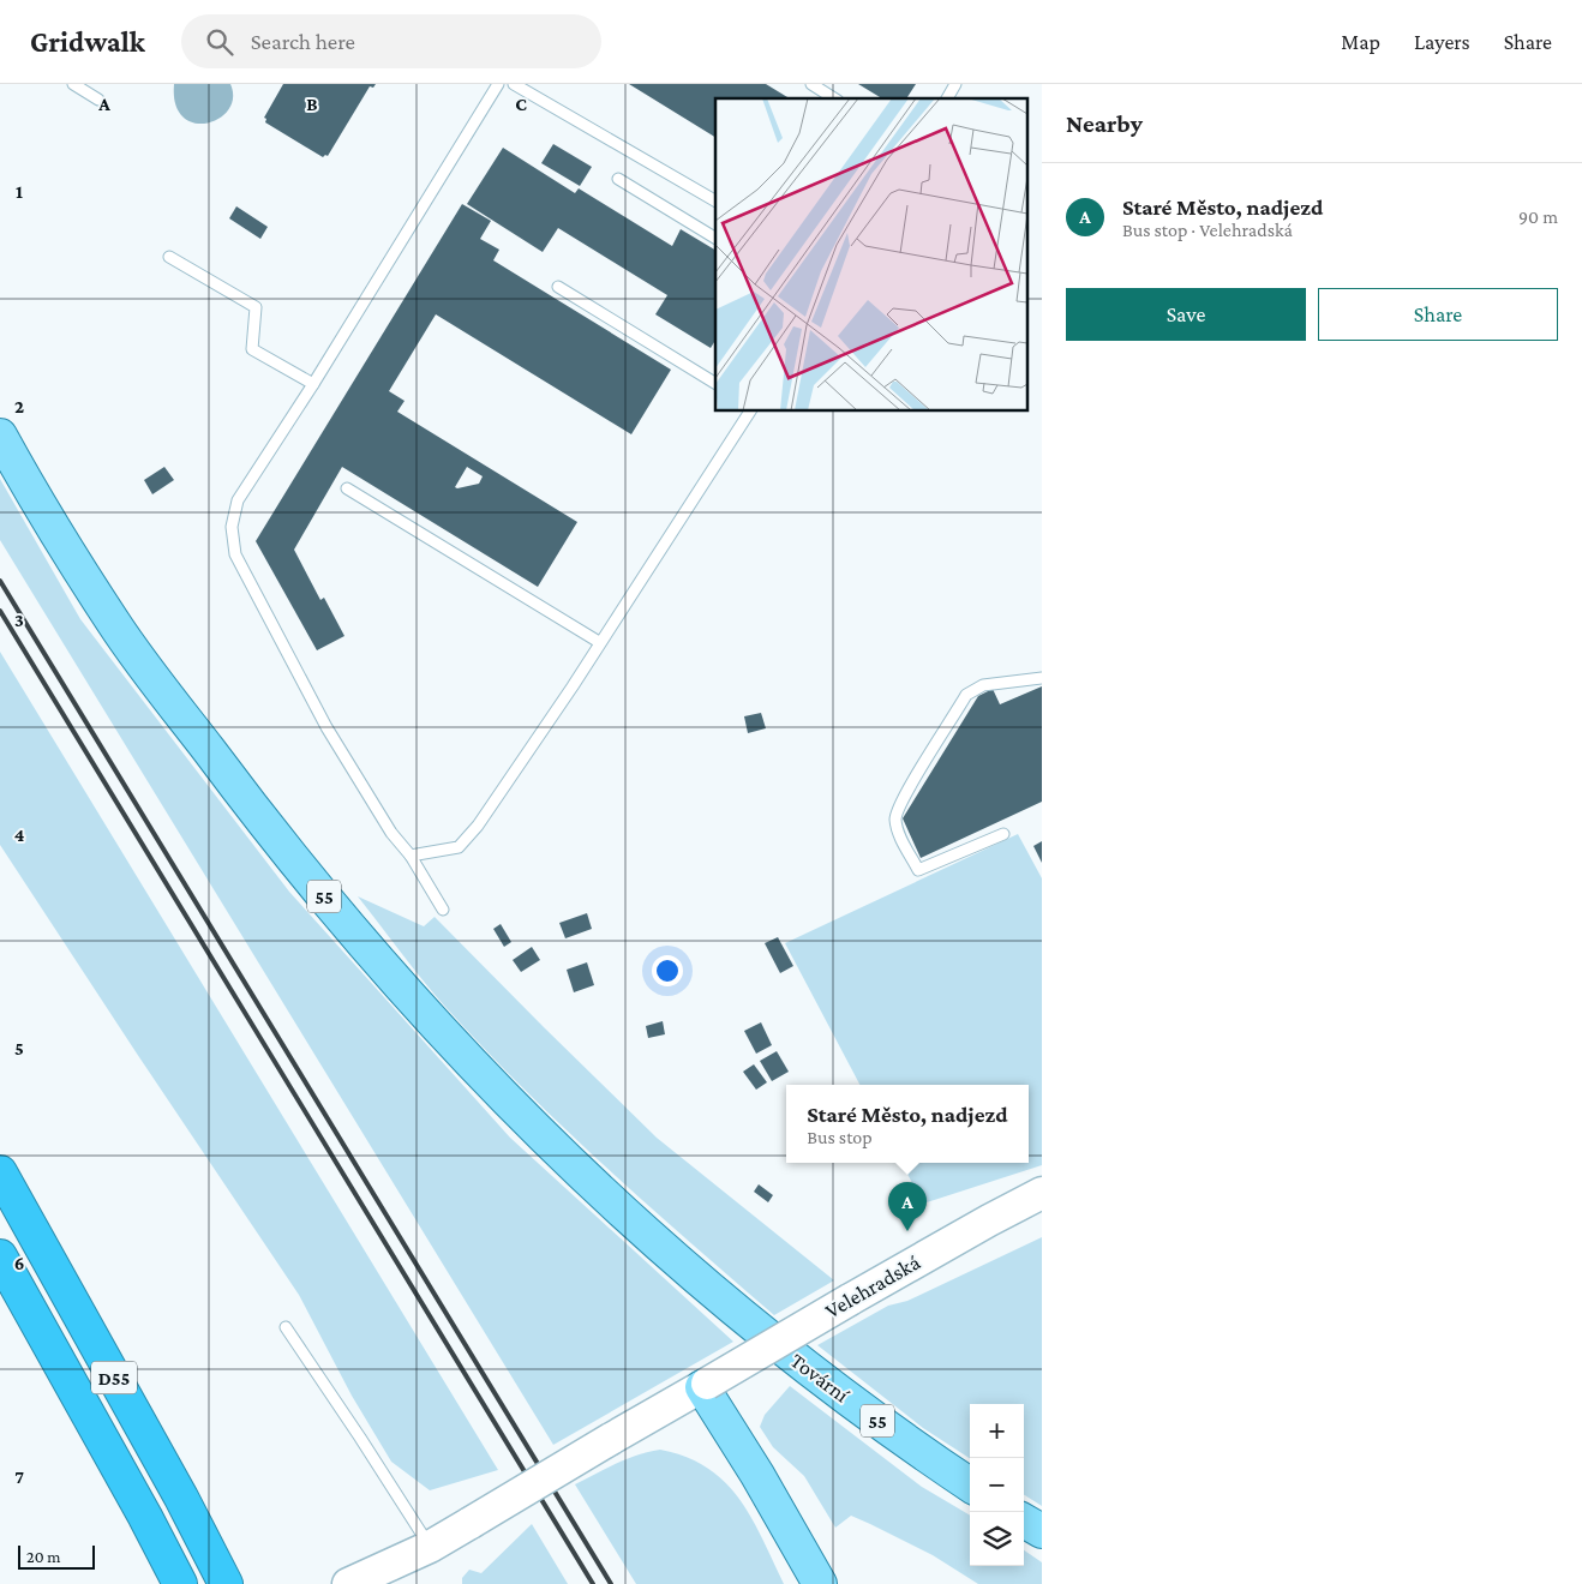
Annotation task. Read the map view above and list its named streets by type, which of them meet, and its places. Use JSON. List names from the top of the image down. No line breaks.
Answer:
{"streets":{"highway":["D55"],"main road":["55","Tovární"],"street":["Velehradská"]},"scale_bar":"20 m","page":{"header":"Gridwalk","search":"Search here","nav":["Map","Layers","Share"],"heading":"Nearby","list":[{"mark":"A","name":"Staré Město, nadjezd","note":"Bus stop · Velehradská","value":"90 m"}],"buttons":["Save","Share"],"popup":["Staré Město, nadjezd","Bus stop"],"pins":"A","map_buttons":["+","−"],"scale":"20 m"},"grid":{"columns":["A","B","C"],"rows":["1","2","3","4","5","6","7"]}}
